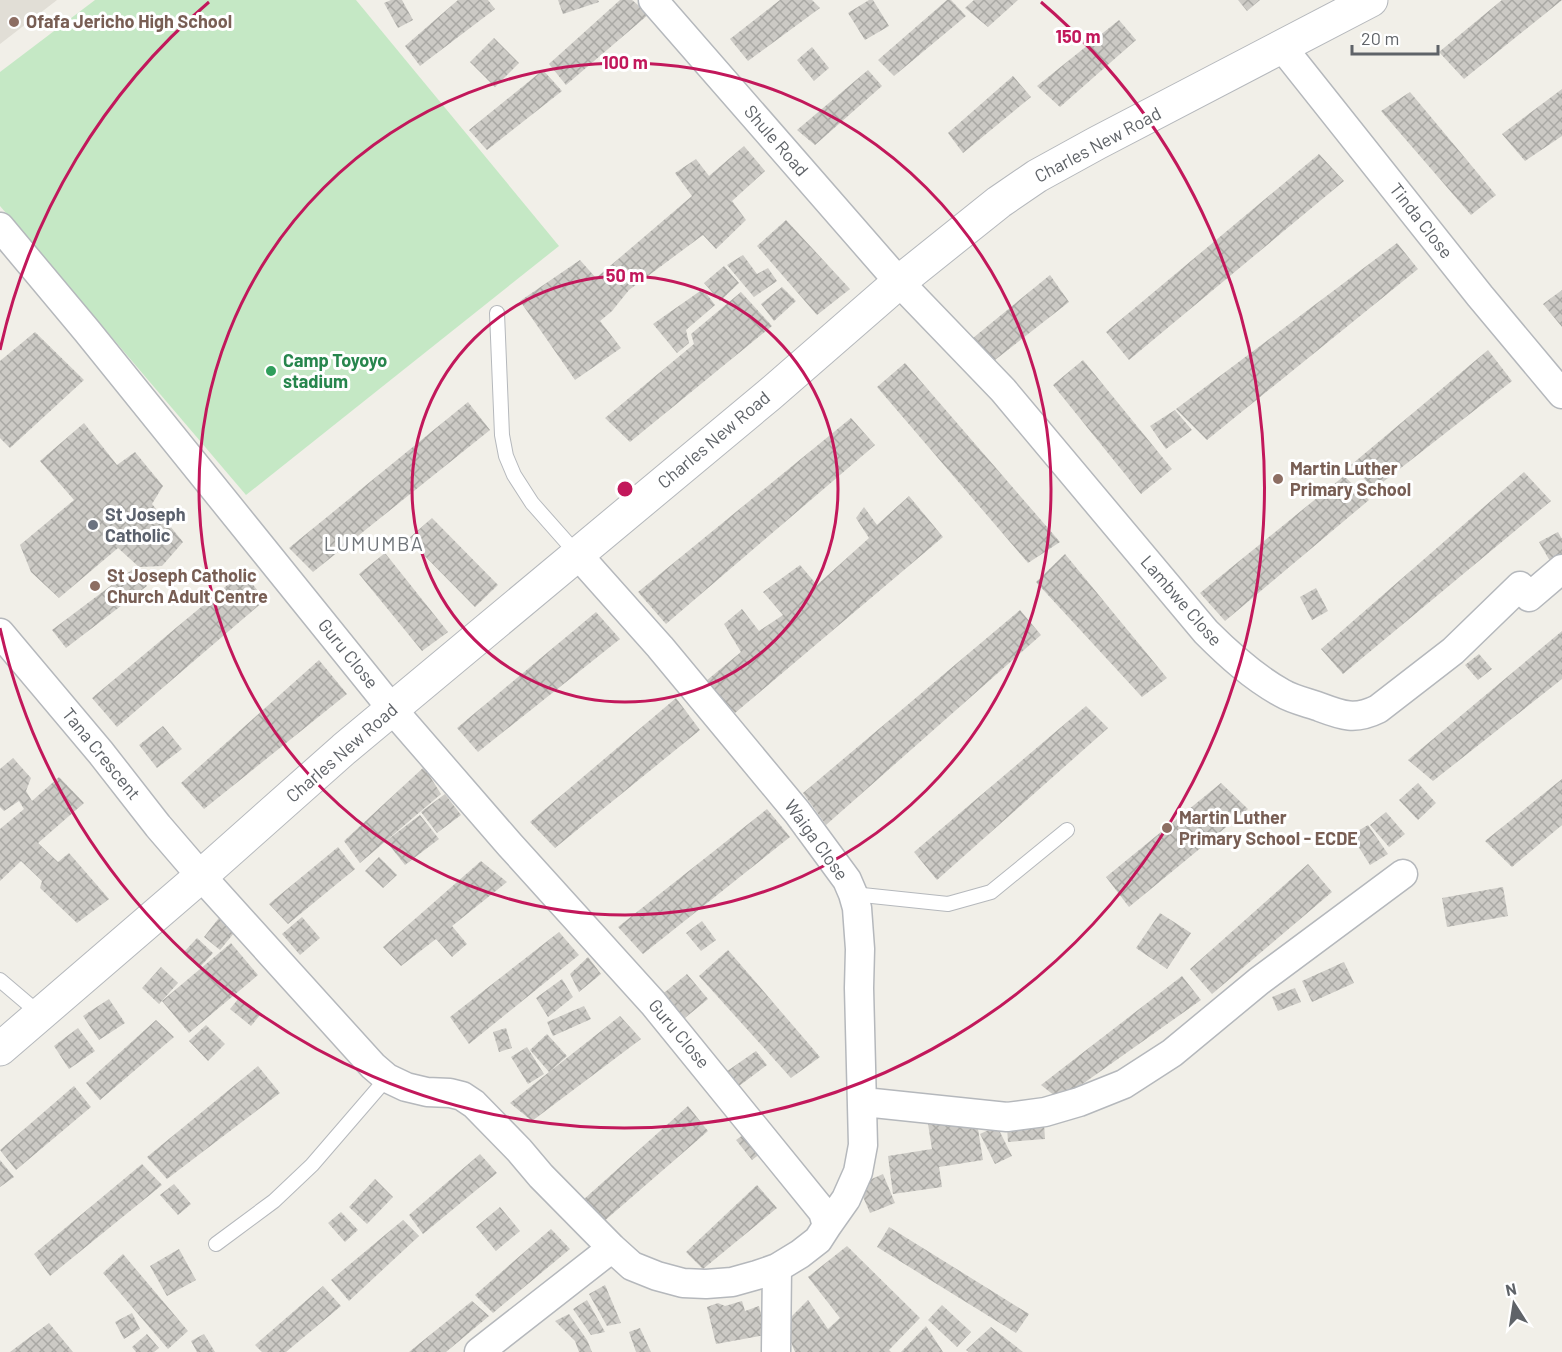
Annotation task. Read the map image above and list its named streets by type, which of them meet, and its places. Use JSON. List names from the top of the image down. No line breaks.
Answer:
{"streets":{"street":["Shule Road","Charles New Road","Tinda Close","Lambwe Close","Guru Close","Tana Crescent","Waiga Close"]},"crossings":[["Shule Road","Charles New Road"],["Shule Road","Lambwe Close"],["Charles New Road","Tinda Close"],["Charles New Road","Lambwe Close"],["Charles New Road","Guru Close"],["Charles New Road","Tana Crescent"],["Charles New Road","Waiga Close"],["Guru Close","Waiga Close"]],"districts":["LUMUMBA"],"places":["Ofafa Jericho High School","Camp Toyoyo stadium","Martin Luther Primary School","St Joseph Catholic","St Joseph Catholic Church Adult Centre","Martin Luther Primary School - ECDE"],"scale_bar":"20 m","north":"top","rings":["150 m","100 m","50 m"]}
